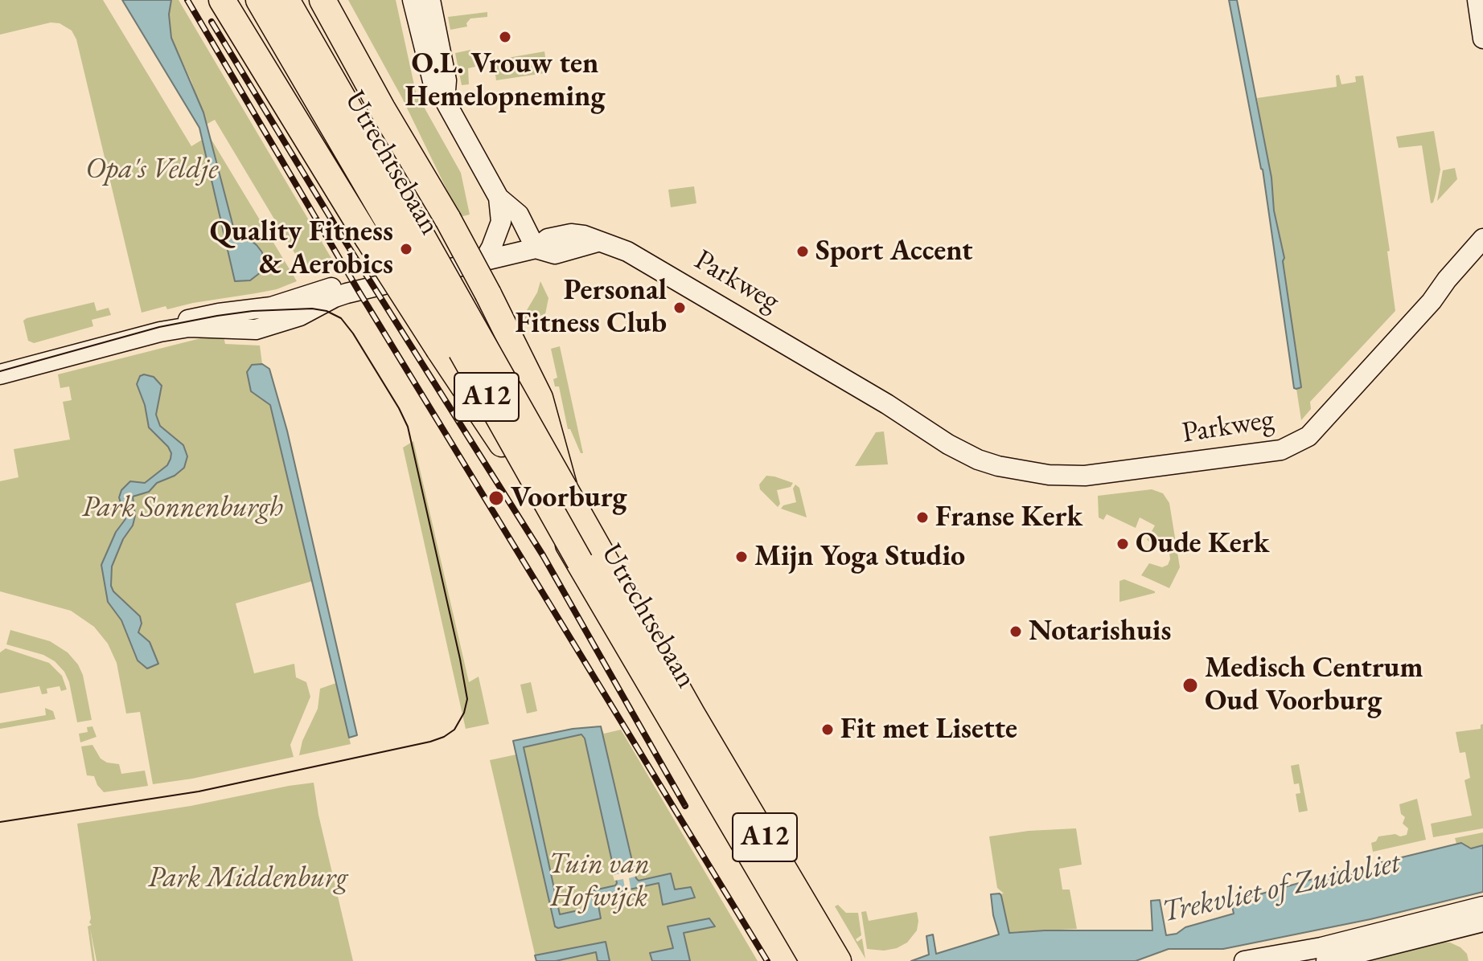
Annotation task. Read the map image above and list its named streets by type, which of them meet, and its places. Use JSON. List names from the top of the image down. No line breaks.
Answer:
{"streets":{"highway":["Utrechtsebaan","A12"],"street":["Parkweg"]},"crossings":[["Utrechtsebaan","A12"]],"water":["Trekvliet of Zuidvliet"],"parks":["Opa's Veldje","Park Sonnenburgh","Tuin van Hofwijck","Park Middenburg"],"places":["O.L. Vrouw ten Hemelopneming","Quality Fitness & Aerobics","Sport Accent","Personal Fitness Club","Voorburg","Franse Kerk","Oude Kerk","Mijn Yoga Studio","Notarishuis","Medisch Centrum Oud Voorburg","Fit met Lisette"]}
